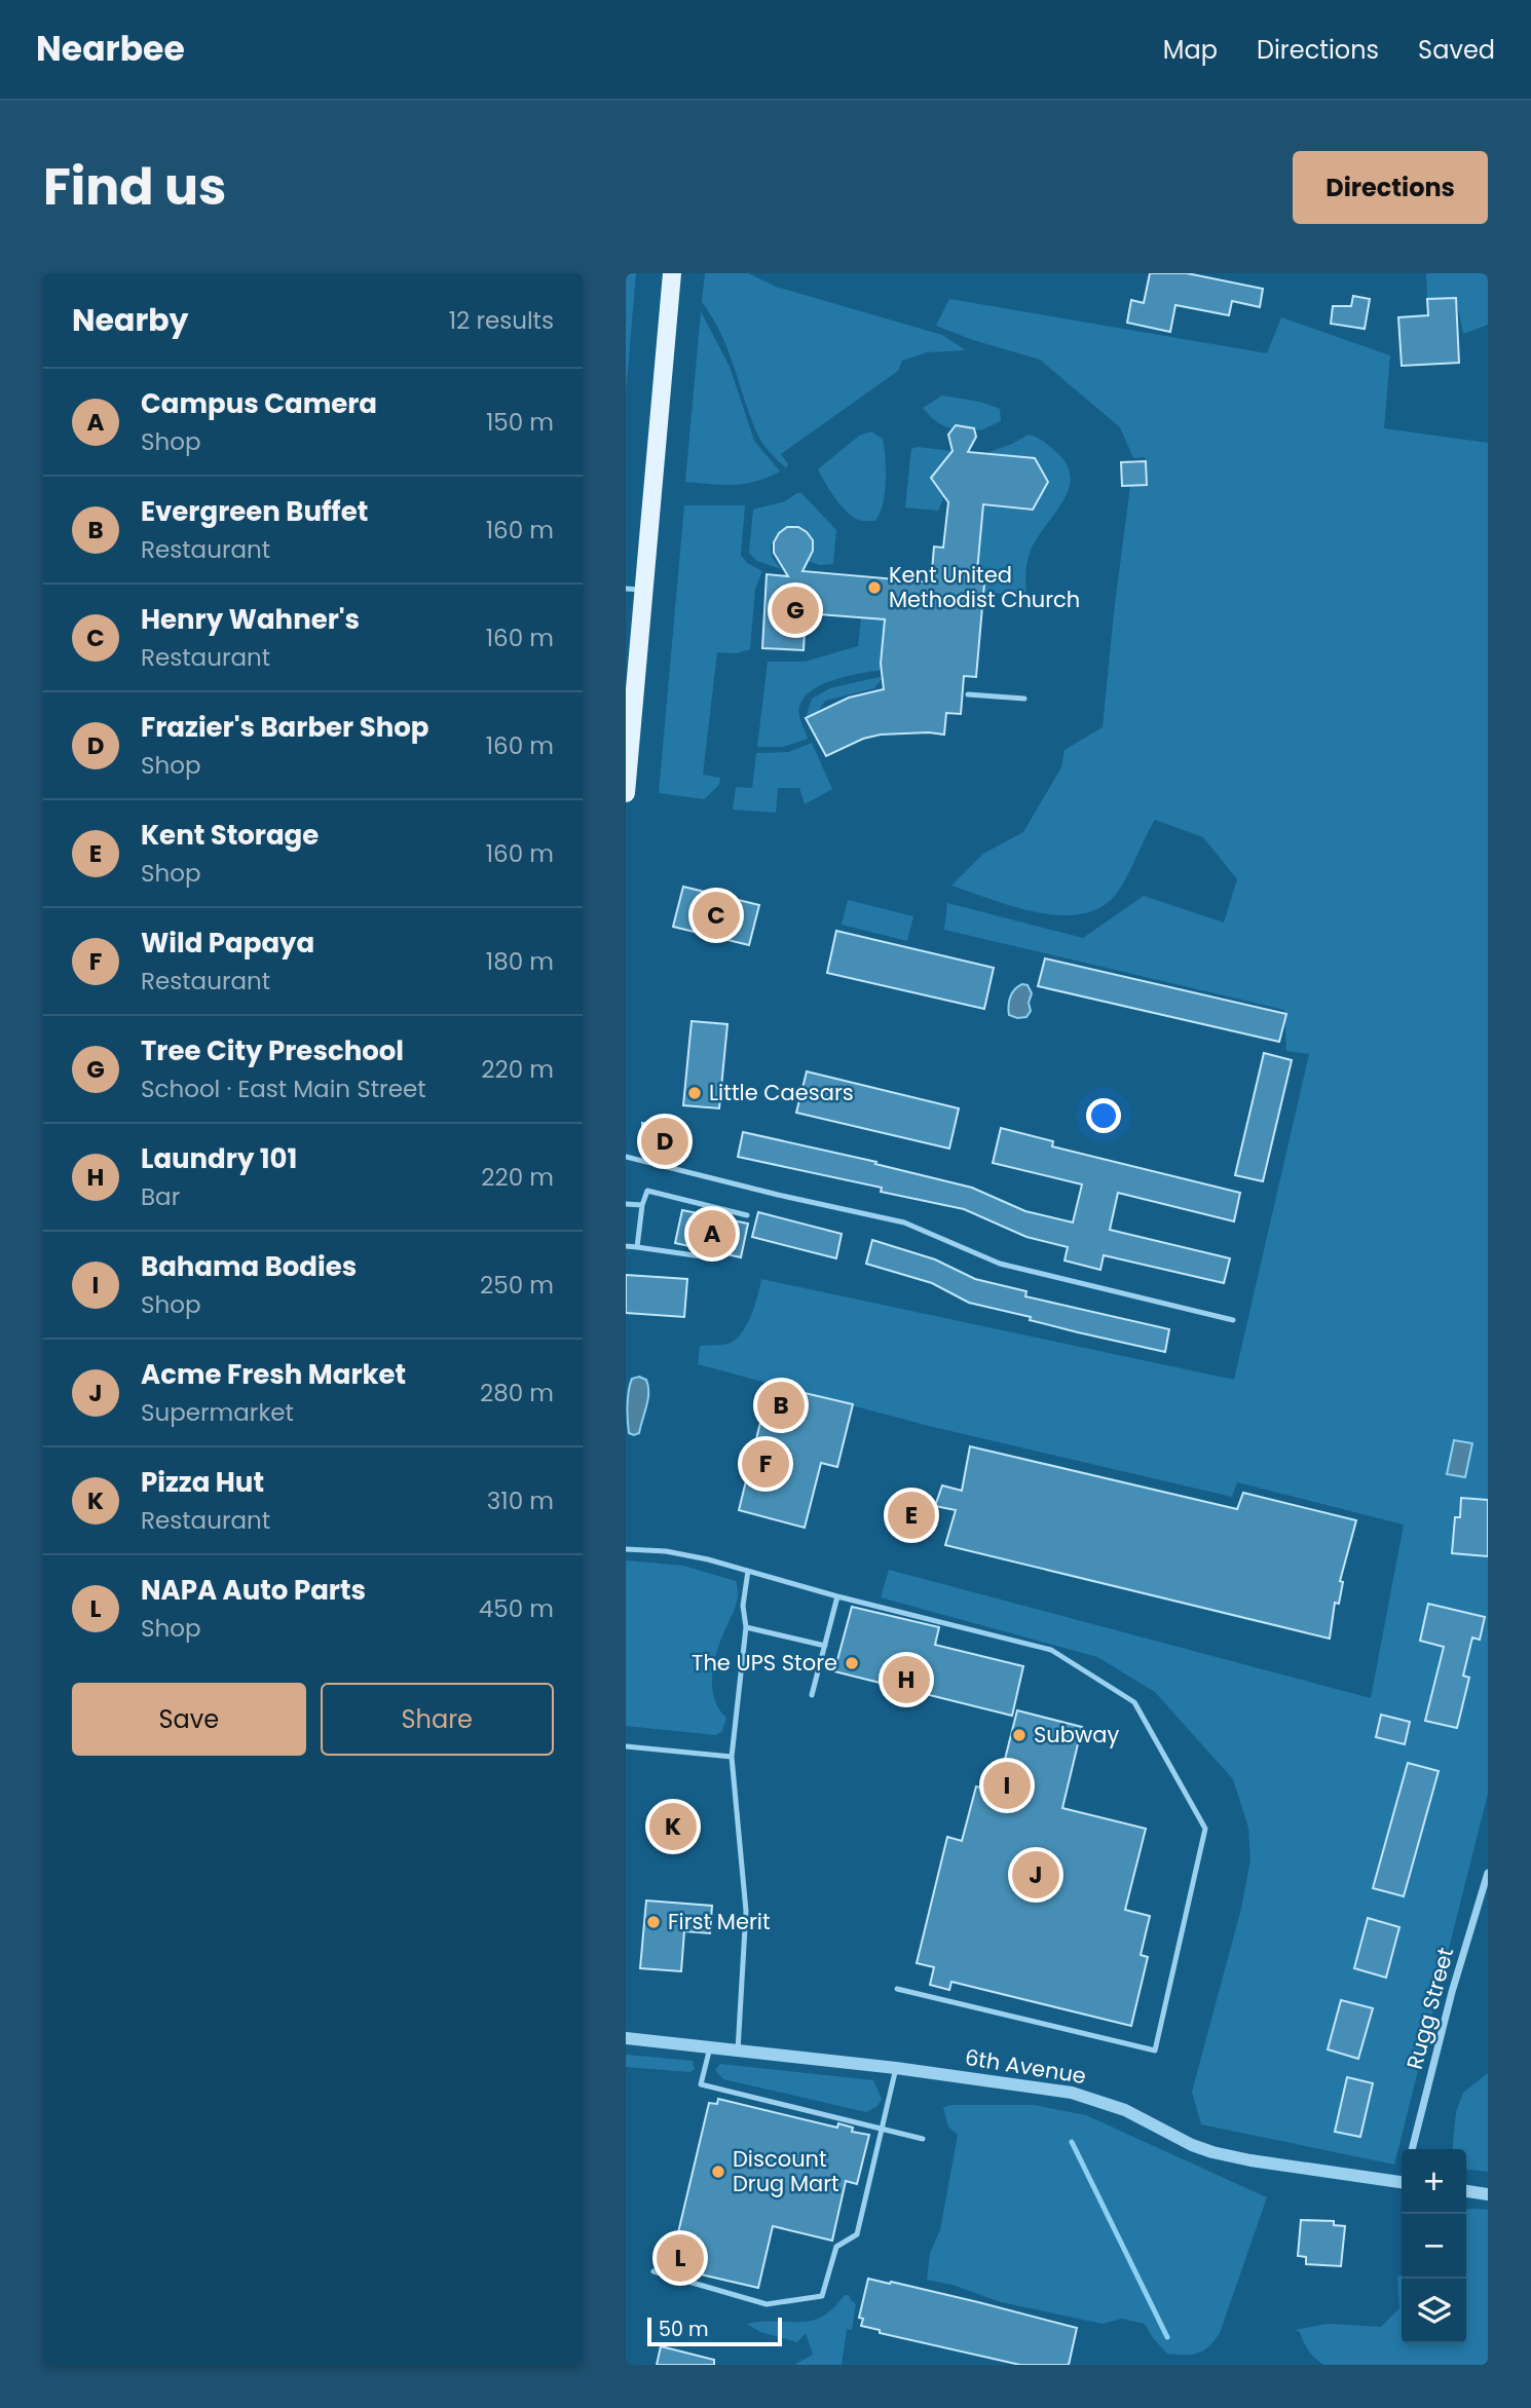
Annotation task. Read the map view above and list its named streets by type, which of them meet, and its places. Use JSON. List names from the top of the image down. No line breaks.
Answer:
{"streets":{"street":["Rugg Street","6th Avenue"]},"places":["Kent United Methodist Church","Little Caesars","The UPS Store","Subway","First Merit","Discount Drug Mart"],"scale_bar":"50 m","page":{"header":"Nearbee","nav":["Map","Directions","Saved"],"title":"Find us","buttons":["Directions",["Save","Share"]],"heading":["Nearby","12 results"],"list":[{"mark":"A","name":"Campus Camera","note":"Shop","value":"150 m"},{"mark":"B","name":"Evergreen Buffet","note":"Restaurant","value":"160 m"},{"mark":"C","name":"Henry Wahner's","note":"Restaurant","value":"160 m"},{"mark":"D","name":"Frazier's Barber Shop","note":"Shop","value":"160 m"},{"mark":"E","name":"Kent Storage","note":"Shop","value":"160 m"},{"mark":"F","name":"Wild Papaya","note":"Restaurant","value":"180 m"},{"mark":"G","name":"Tree City Preschool","note":"School · East Main Street","value":"220 m"},{"mark":"H","name":"Laundry 101","note":"Bar","value":"220 m"},{"mark":"I","name":"Bahama Bodies","note":"Shop","value":"250 m"},{"mark":"J","name":"Acme Fresh Market","note":"Supermarket","value":"280 m"},{"mark":"K","name":"Pizza Hut","note":"Restaurant","value":"310 m"},{"mark":"L","name":"NAPA Auto Parts","note":"Shop","value":"450 m"}],"pins":["G","C","D","A","B","F","E","H","I","K","J","L"],"map_buttons":["+","−"],"scale":"50 m"}}
